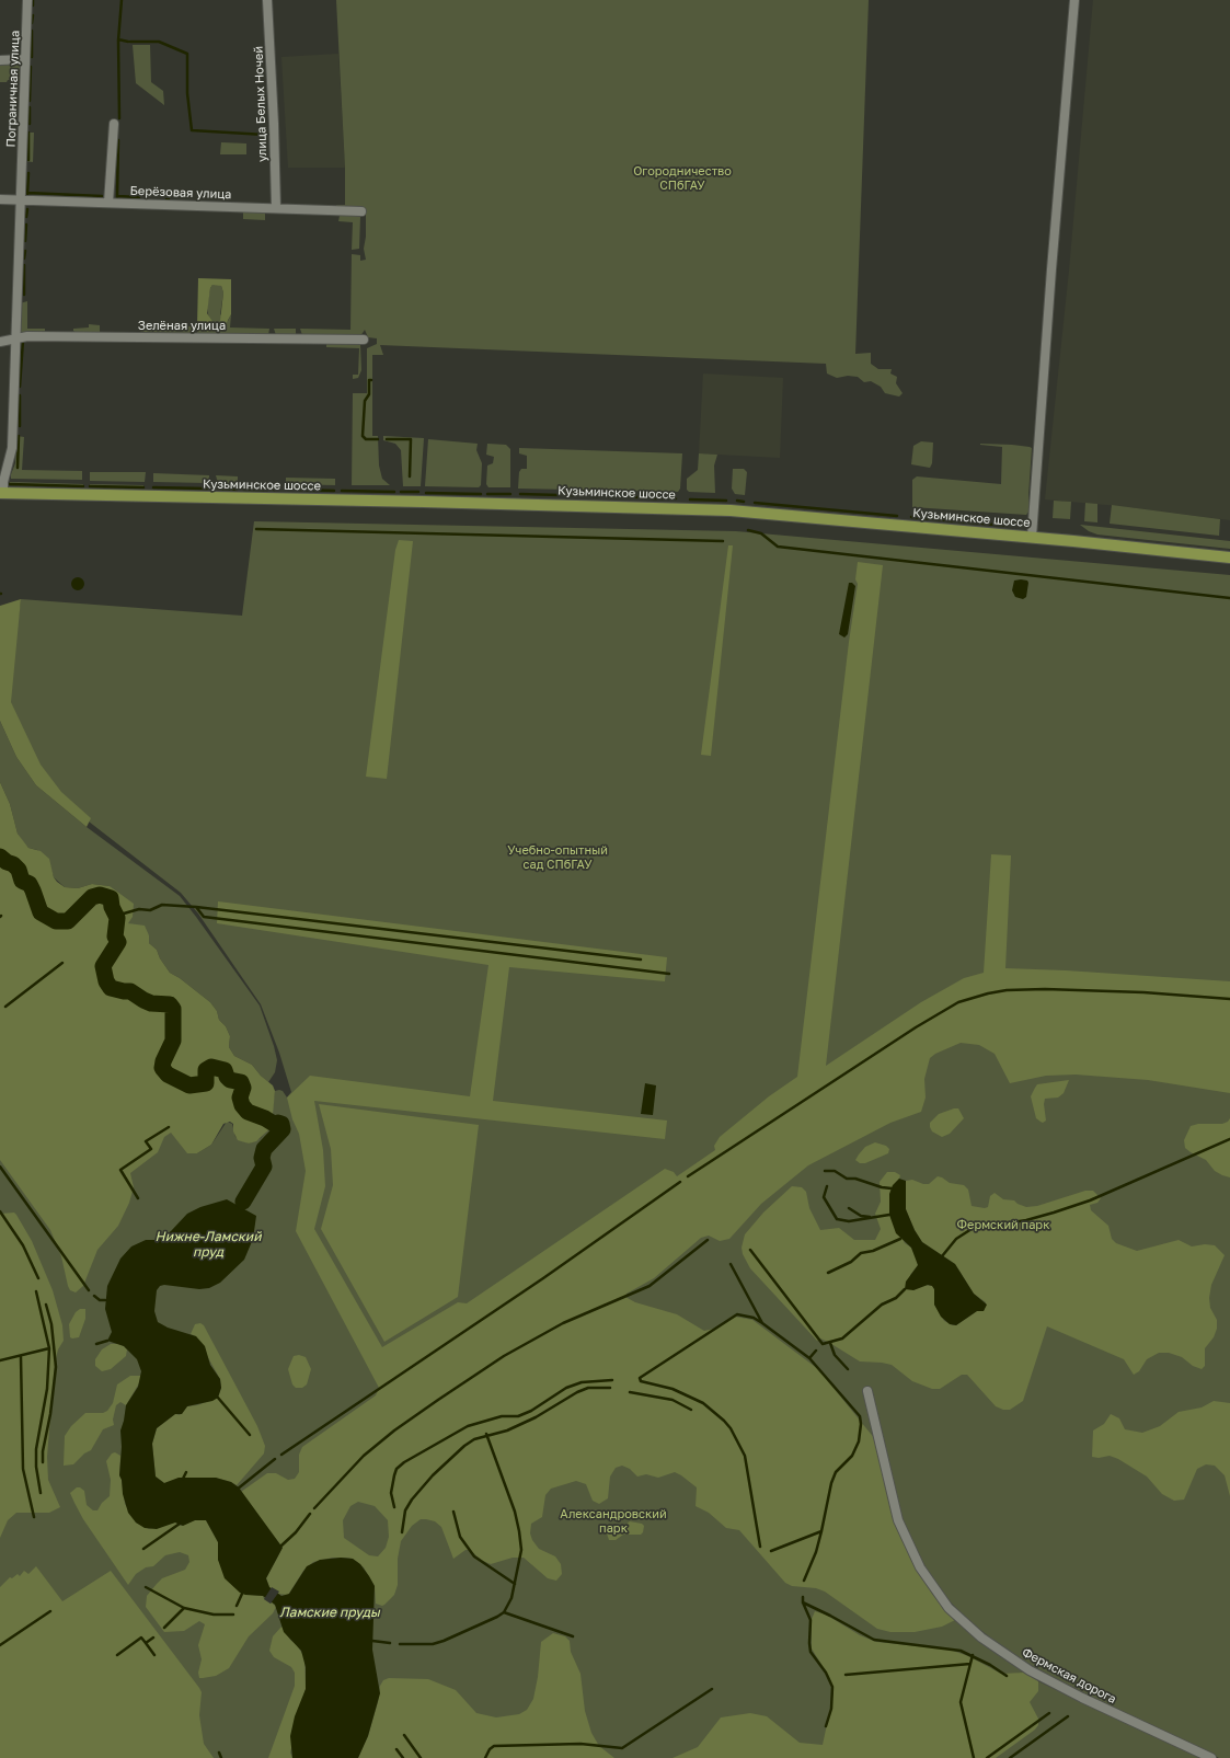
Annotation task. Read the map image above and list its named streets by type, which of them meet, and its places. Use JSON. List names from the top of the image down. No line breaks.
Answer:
{"streets":{"main road":["Кузьминское шоссе"],"street":["Пограничная улица","улица Белых Ночей","Берёзовая улица","Зелёная улица","Фермская дорога"]},"crossings":[["Пограничная улица","Берёзовая улица"],["Пограничная улица","Зелёная улица"],["Пограничная улица","Кузьминское шоссе"],["улица Белых Ночей","Берёзовая улица"]],"water":["Нижне-Ламский пруд","Ламские пруды"],"parks":["Огородничество СПбГАУ","Учебно-опытный сад СПбГАУ","Фермский парк","Александровский парк"]}
